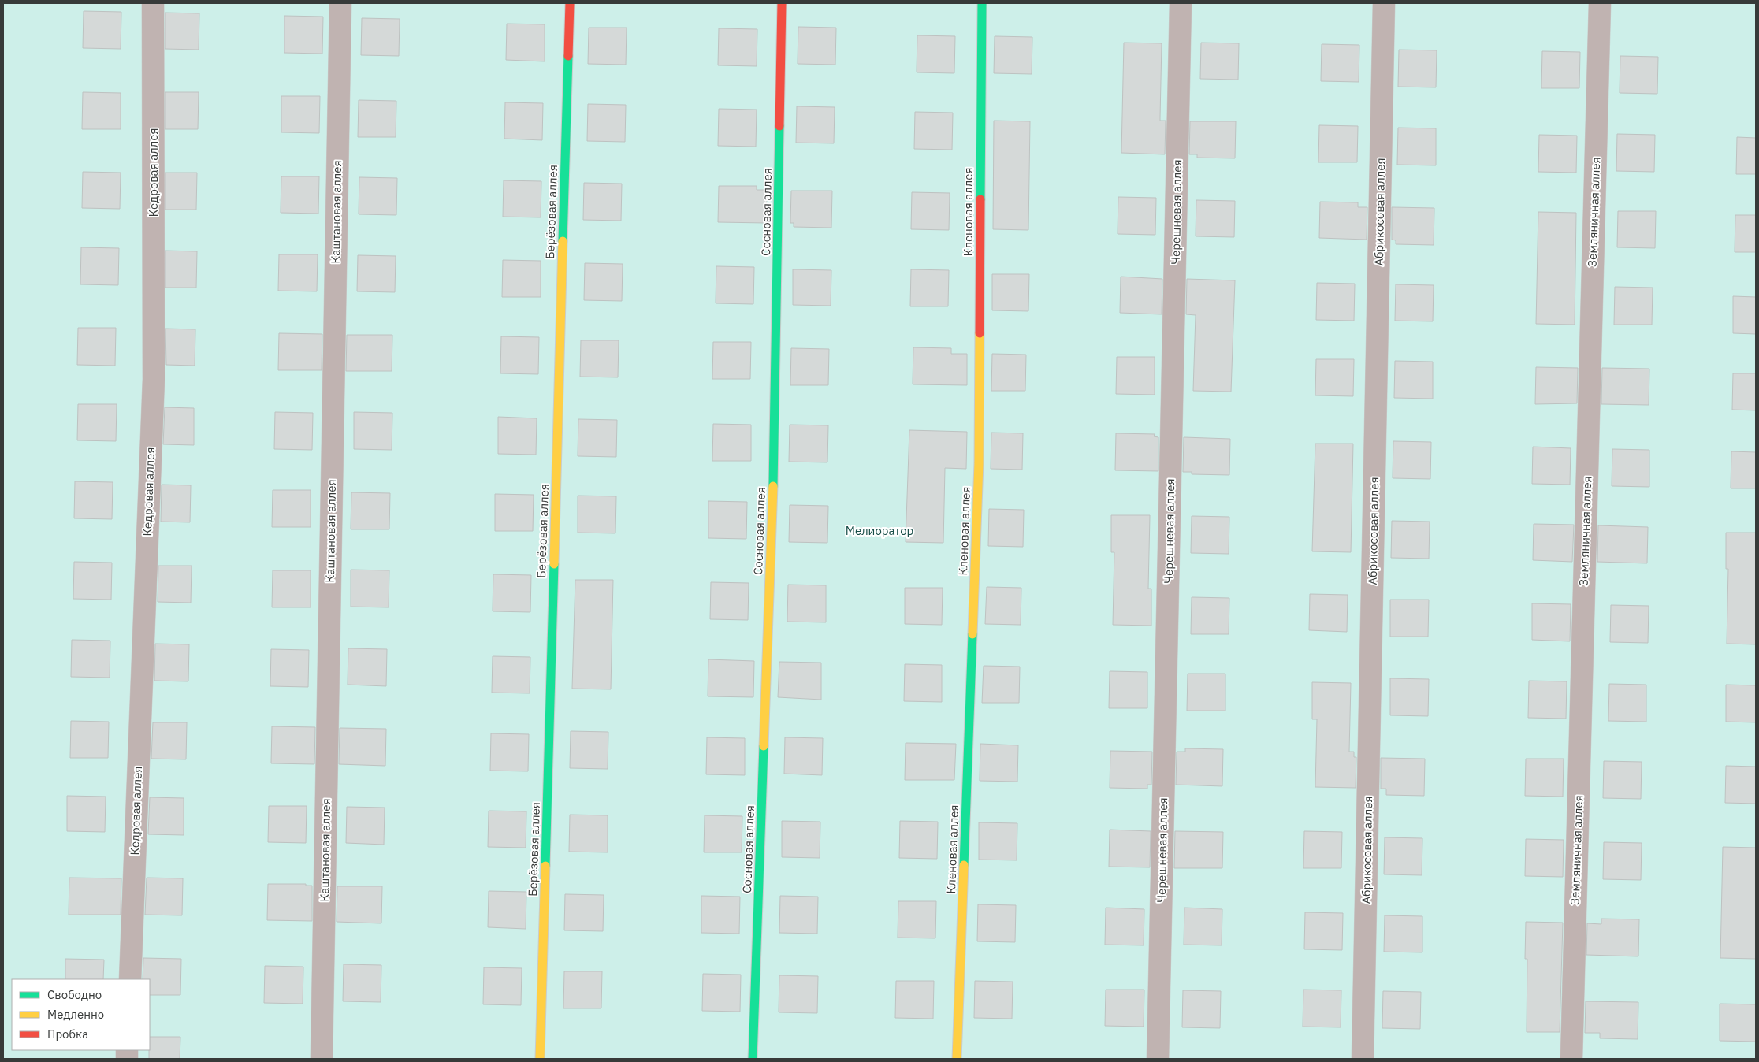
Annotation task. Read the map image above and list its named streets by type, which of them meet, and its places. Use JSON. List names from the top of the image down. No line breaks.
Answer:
{"streets":{"street":["Кедровая аллея","Каштановая аллея","Берёзовая аллея","Сосновая аллея","Кленовая аллея","Черешневая аллея","Абрикосовая аллея","Земляничная аллея"]},"parks":["Мелиоратор"],"legend":["Свободно","Медленно","Пробка"]}
